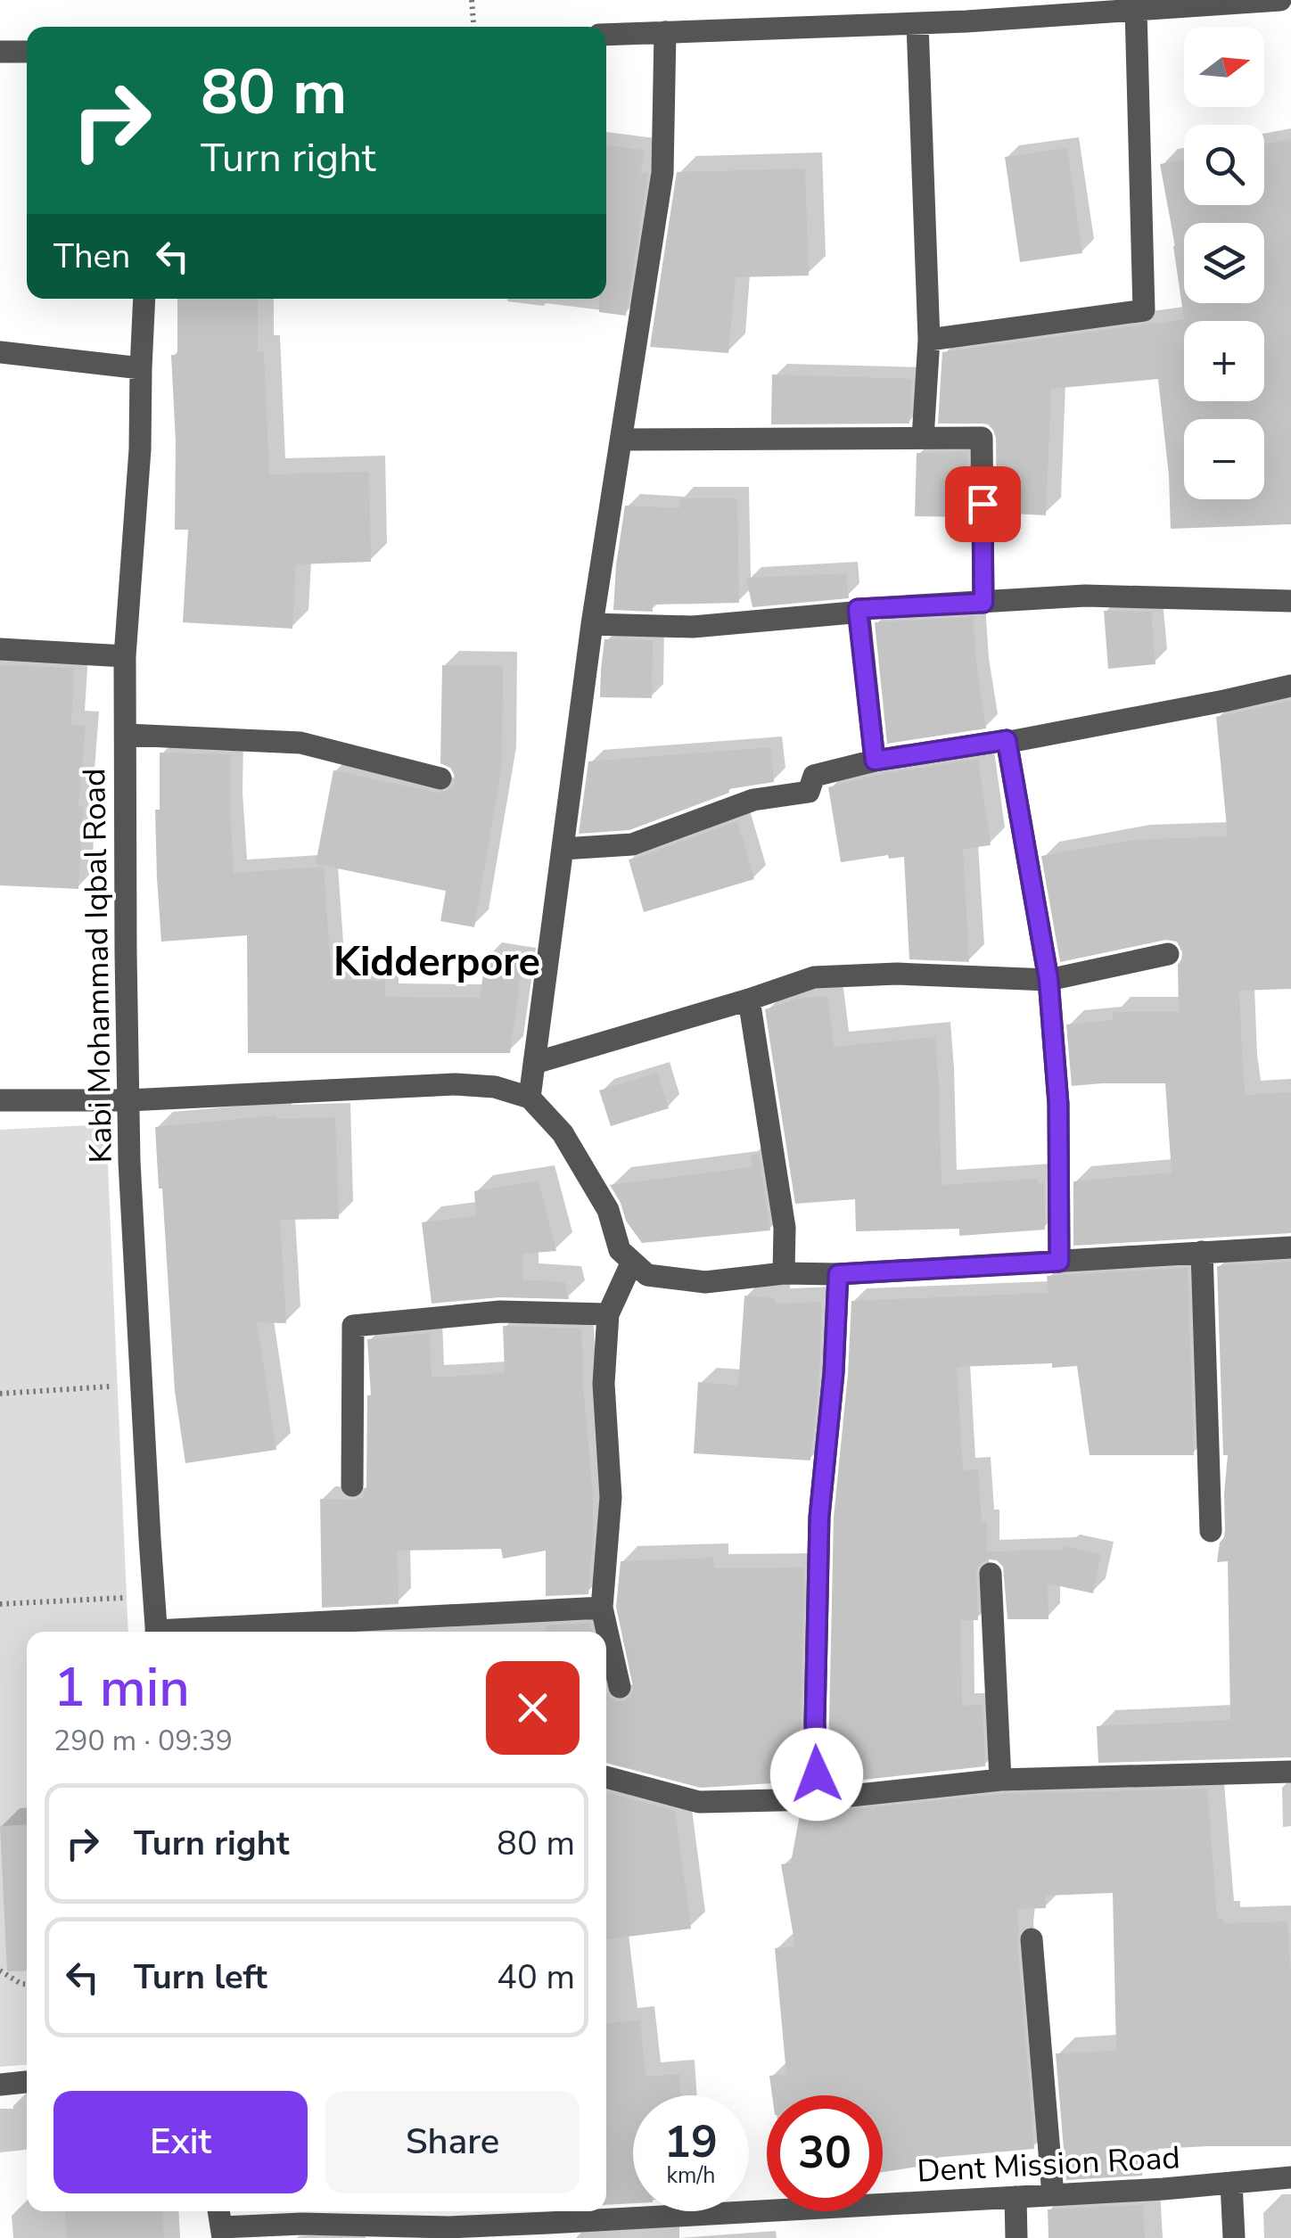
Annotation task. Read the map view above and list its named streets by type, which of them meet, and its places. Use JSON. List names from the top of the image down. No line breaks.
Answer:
{"streets":{"street":["Kabi Mohammad Iqbal Road","Dent Mission Road"]},"districts":["Kidderpore"],"north":"right","page":{"map_buttons":["+","−"],"turn":["80 m","Turn right"],"then":"Then","heading":["1 min","290 m · 09:39"],"list":[{"name":"Turn right","value":"80 m"},{"name":"Turn left","value":"40 m"}],"buttons":["Exit","Share"],"speed":"19 km/h","limit":"30"}}
